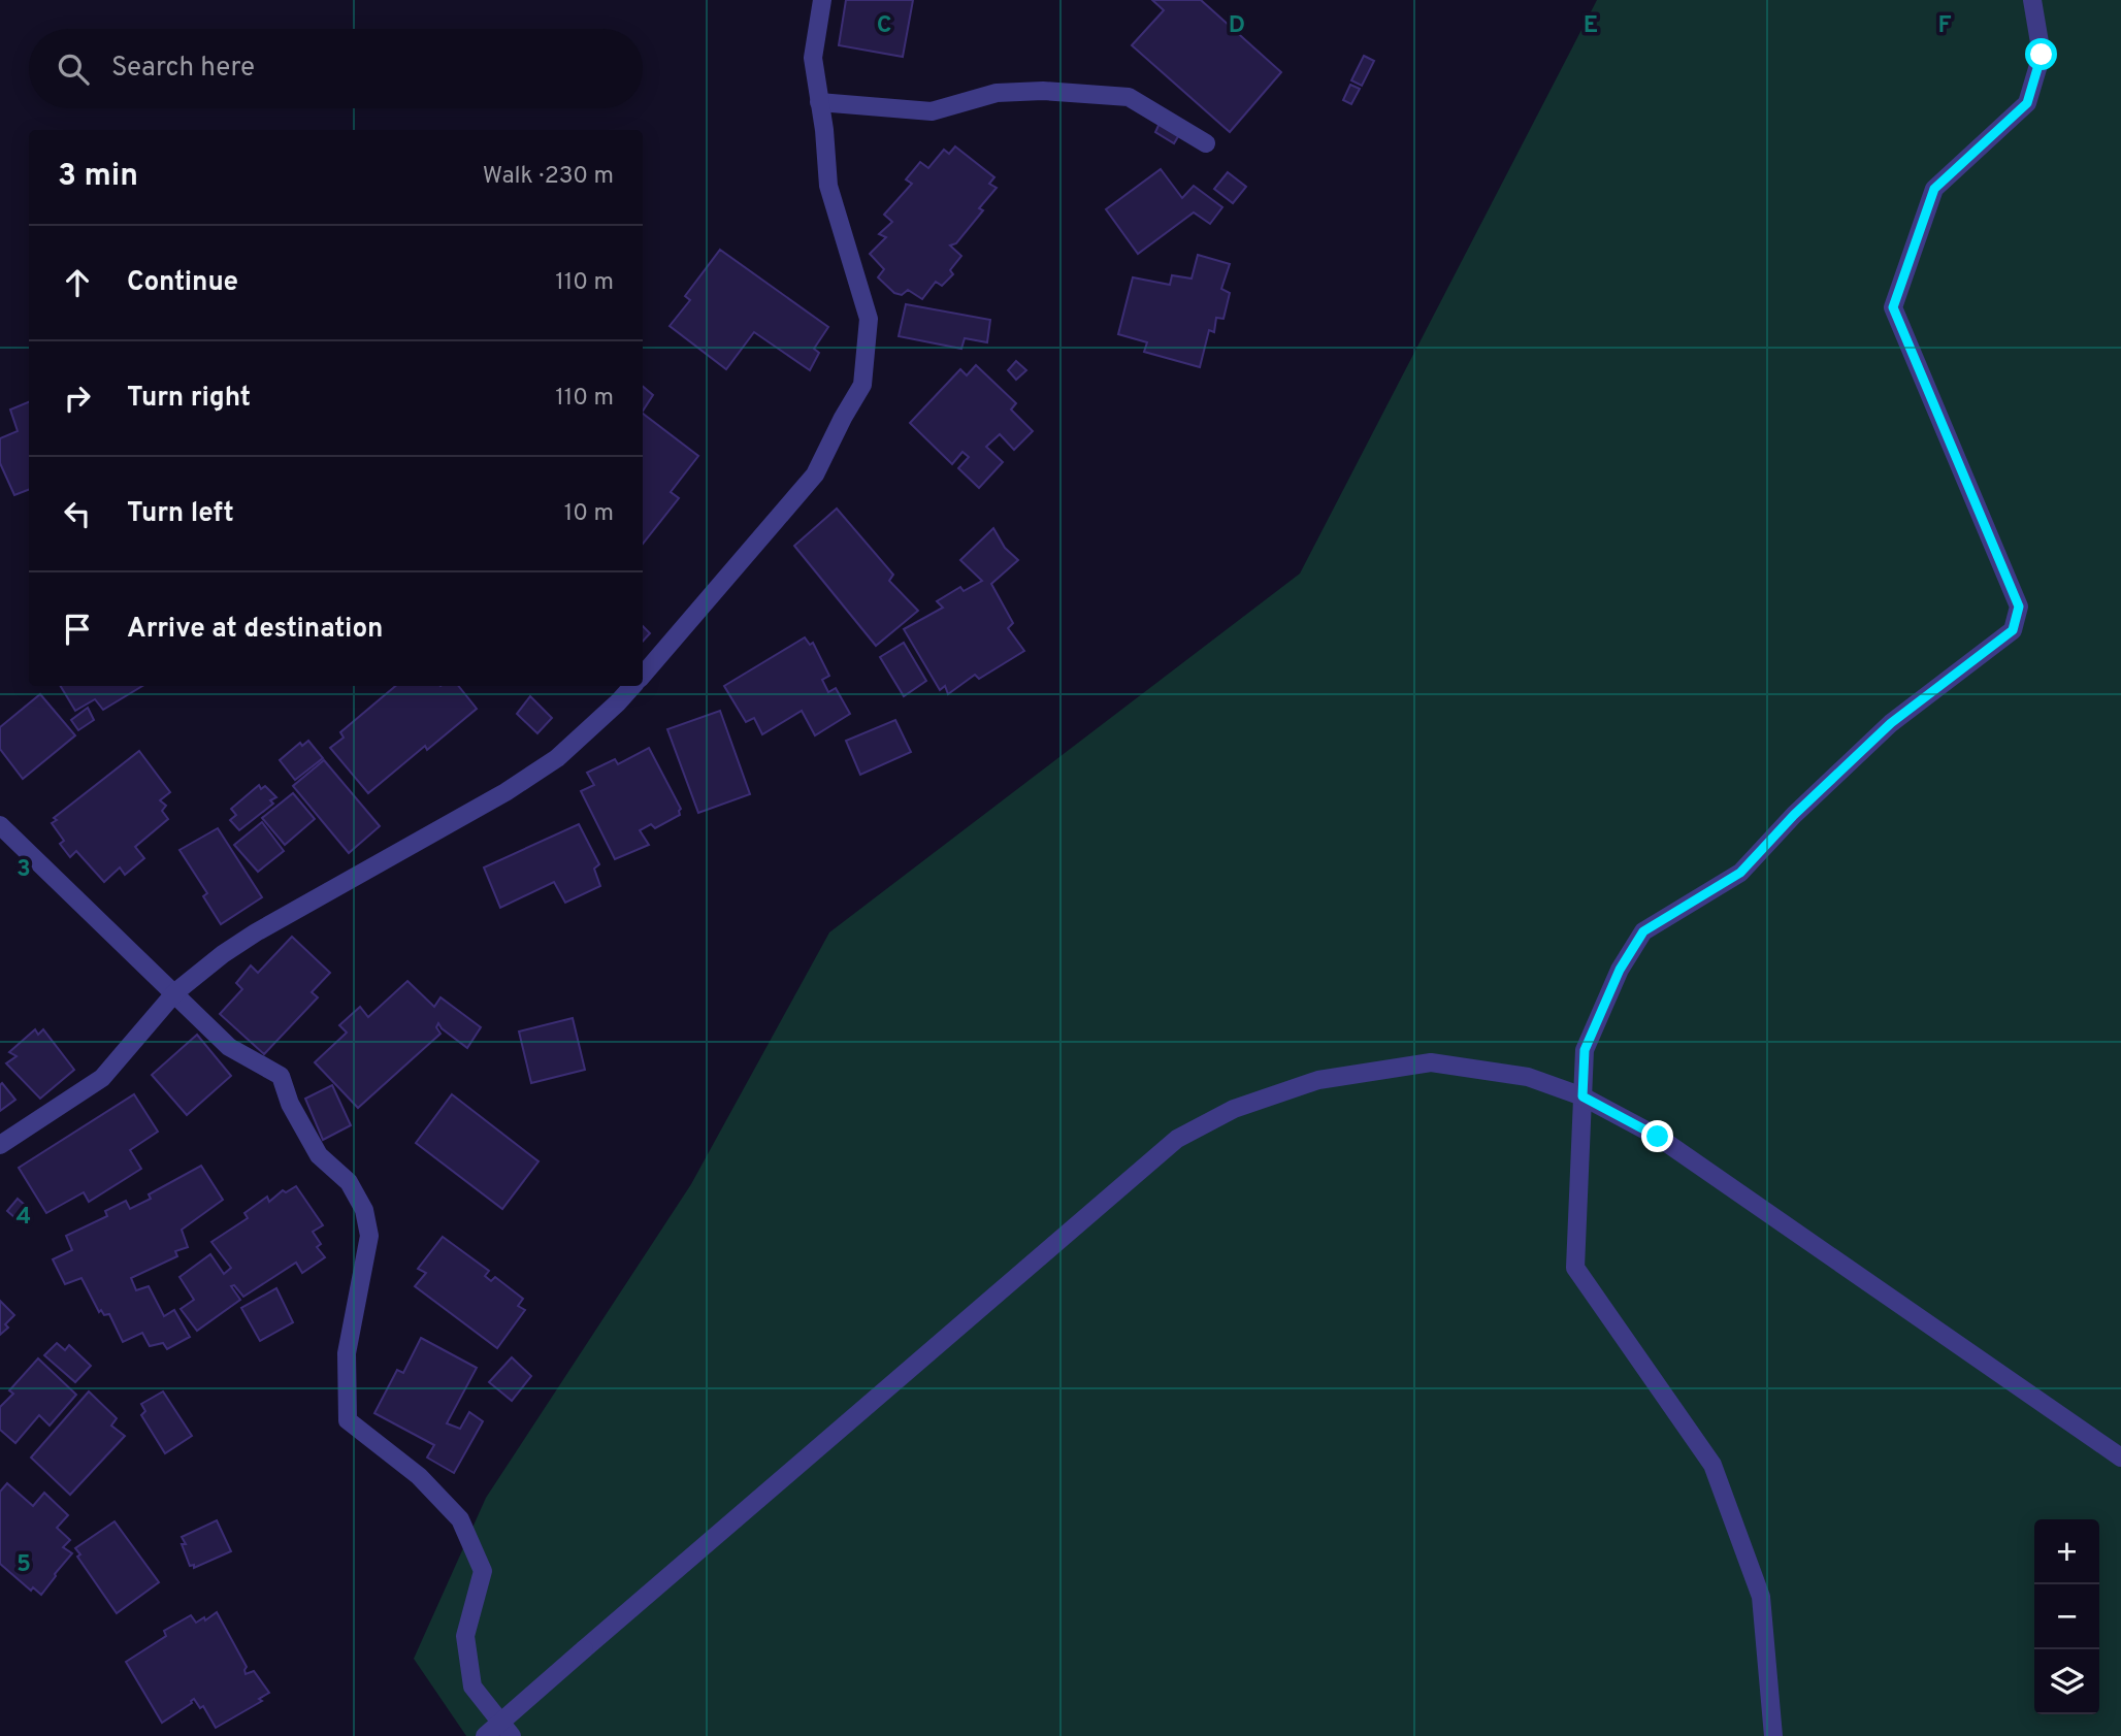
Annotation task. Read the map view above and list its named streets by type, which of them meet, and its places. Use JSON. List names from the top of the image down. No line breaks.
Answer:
{"page":{"search":"Search here","heading":["3 min","Walk · 230 m"],"list":[["Continue","110 m"],["Turn right","110 m"],["Turn left","10 m"],"Arrive at destination"],"map_buttons":["+","−"]},"grid":{"columns":["C","D","E","F"],"rows":["3","4","5"]}}
